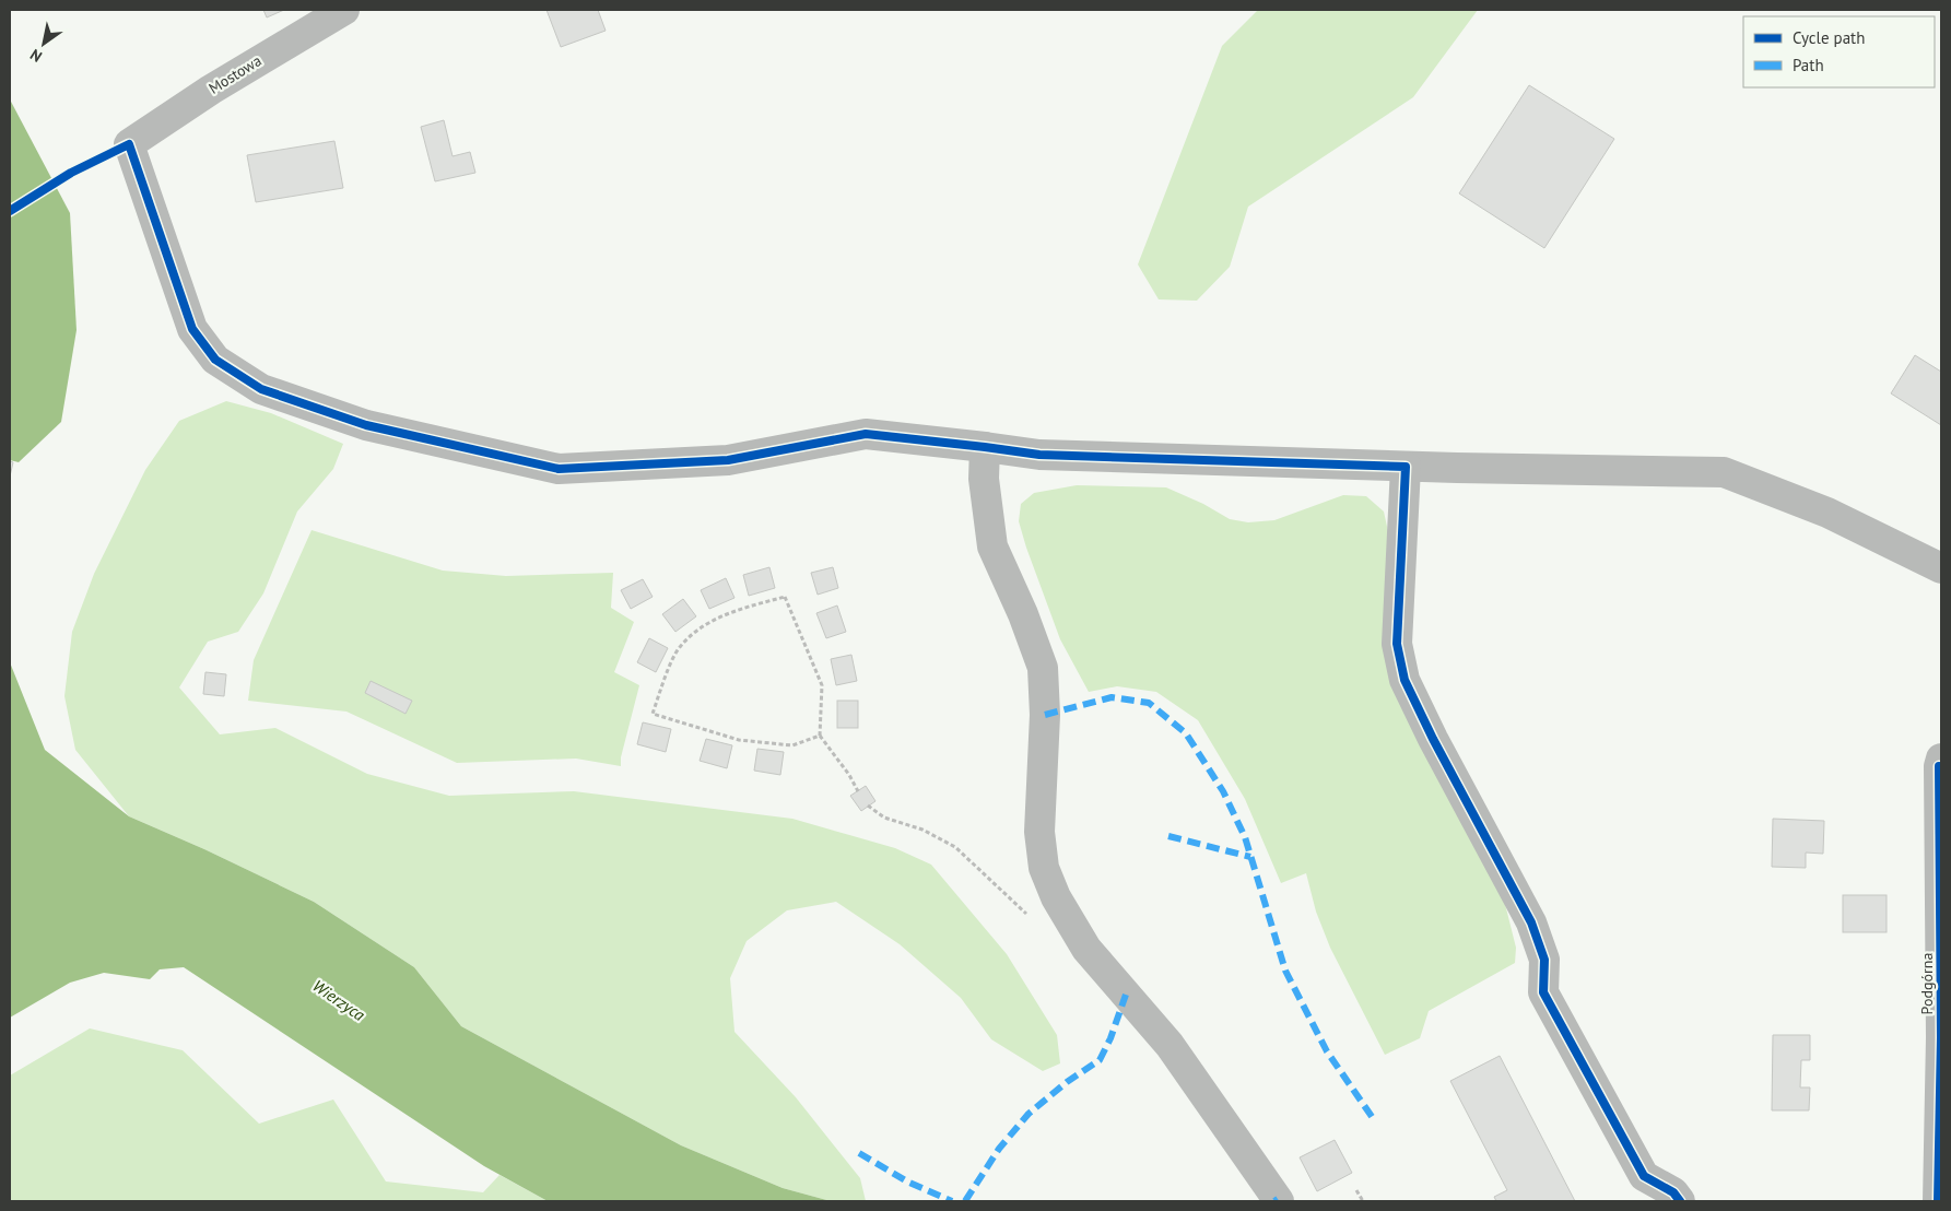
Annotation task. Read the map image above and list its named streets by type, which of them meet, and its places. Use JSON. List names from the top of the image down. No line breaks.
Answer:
{"streets":{"street":["Mostowa","Podgórna"]},"water":["Wierzyca"],"legend":["Cycle path","Path"],"north":"bottom left"}
